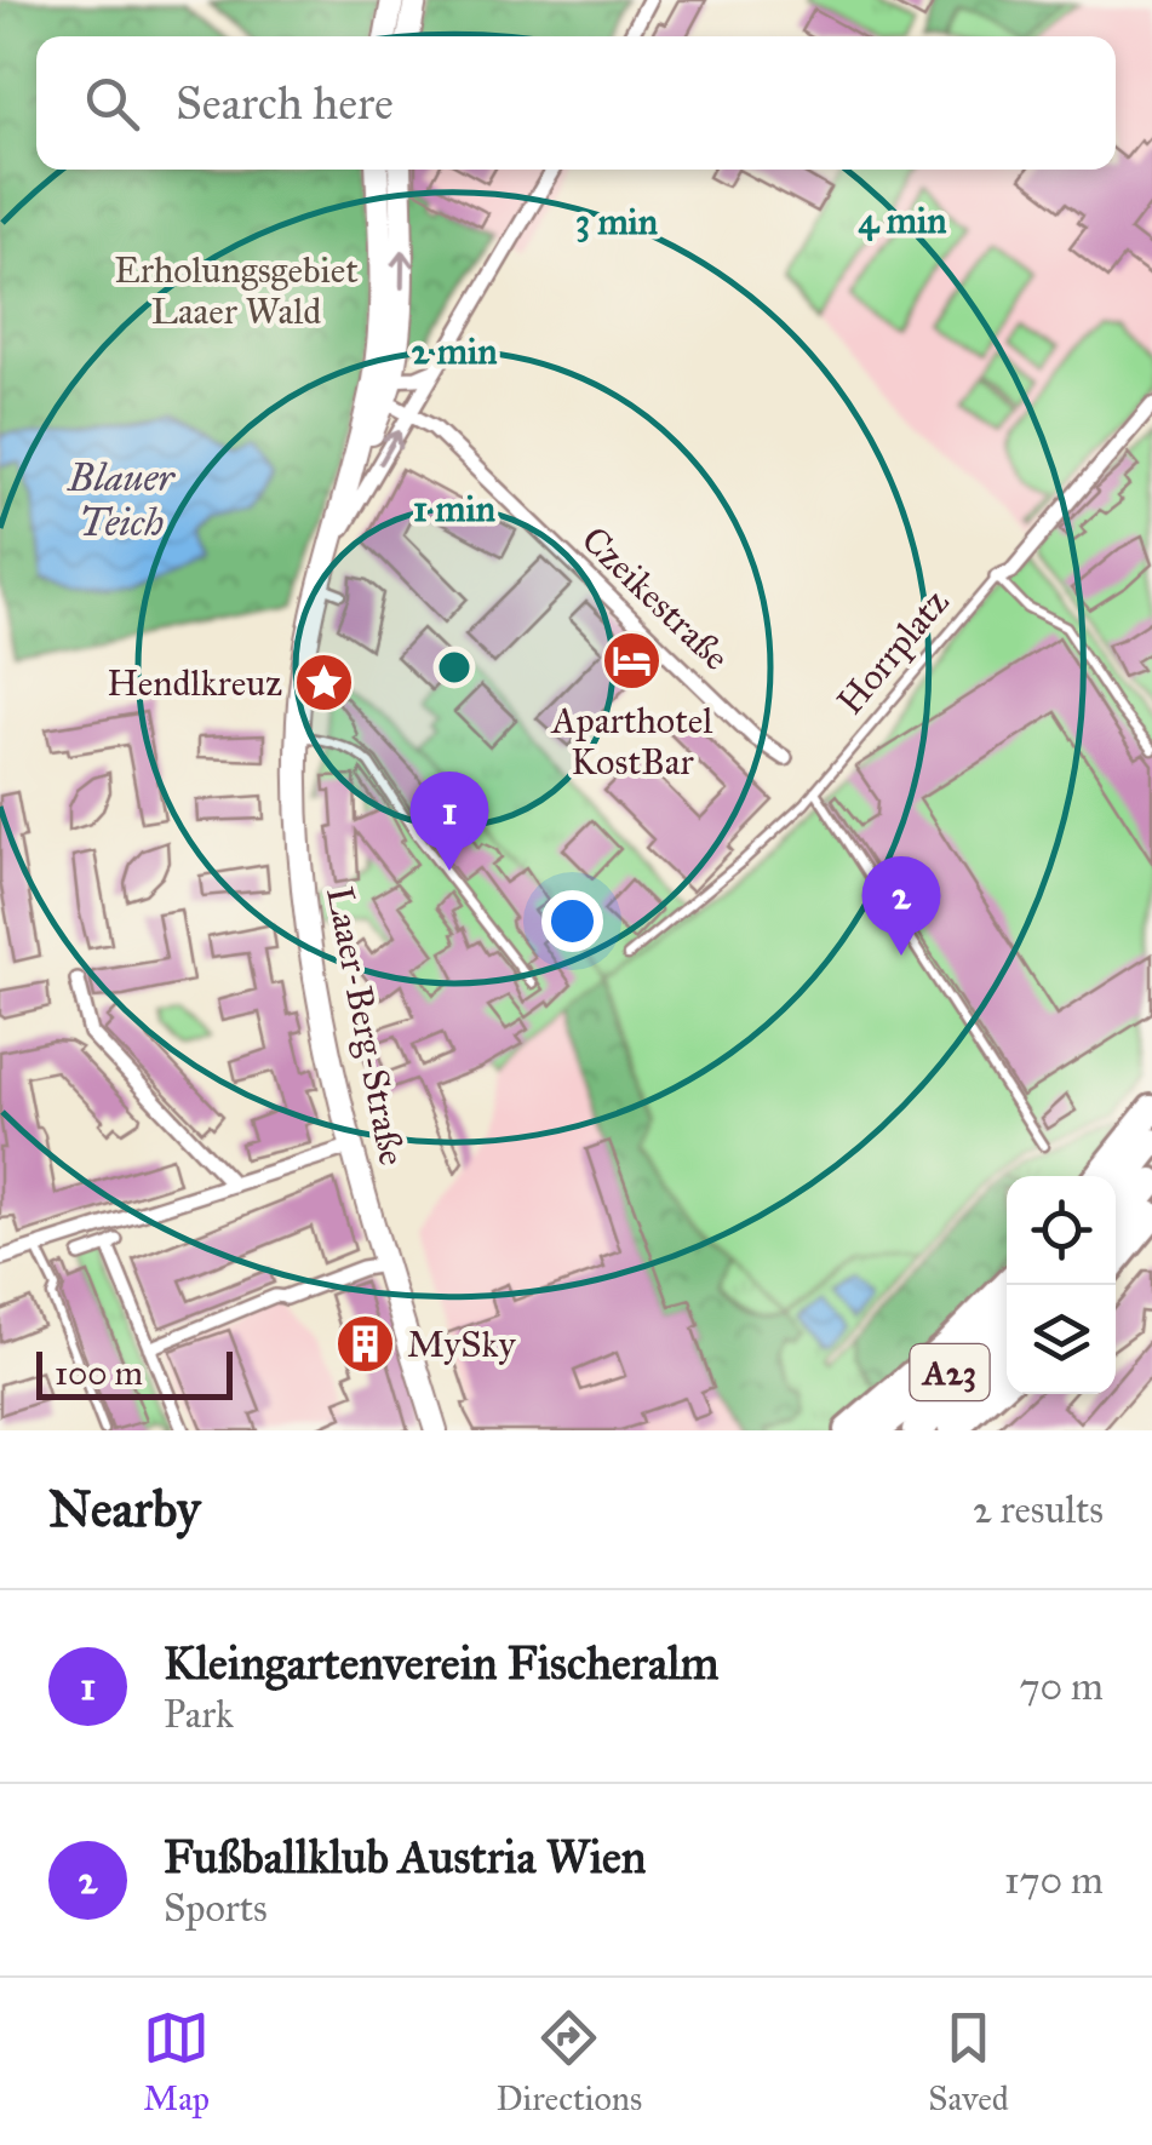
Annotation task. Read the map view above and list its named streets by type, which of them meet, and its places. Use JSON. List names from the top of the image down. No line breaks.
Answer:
{"streets":{"highway":["A23"],"main road":["Laaer-Berg-Straße"],"street":["Czeikestraße","Horrplatz"]},"crossings":[["Czeikestraße","Laaer-Berg-Straße"]],"water":["Blauer Teich"],"parks":["Erholungsgebiet Laaer Wald"],"places":{"hotel":["Aparthotel KostBar"],"place":["Hendlkreuz"],"building":["MySky"]},"scale_bar":"100 m","page":{"search":"Search here","pins":["1","2"],"scale":"100 m","heading":["Nearby","2 results"],"list":[{"mark":"1","name":"Kleingartenverein Fischeralm","note":"Park","value":"70 m"},{"mark":"2","name":"Fußballklub Austria Wien","note":"Sports","value":"170 m"}],"nav":["Map","Directions","Saved"]},"rings":["4 min","3 min","2 min","1 min"]}
